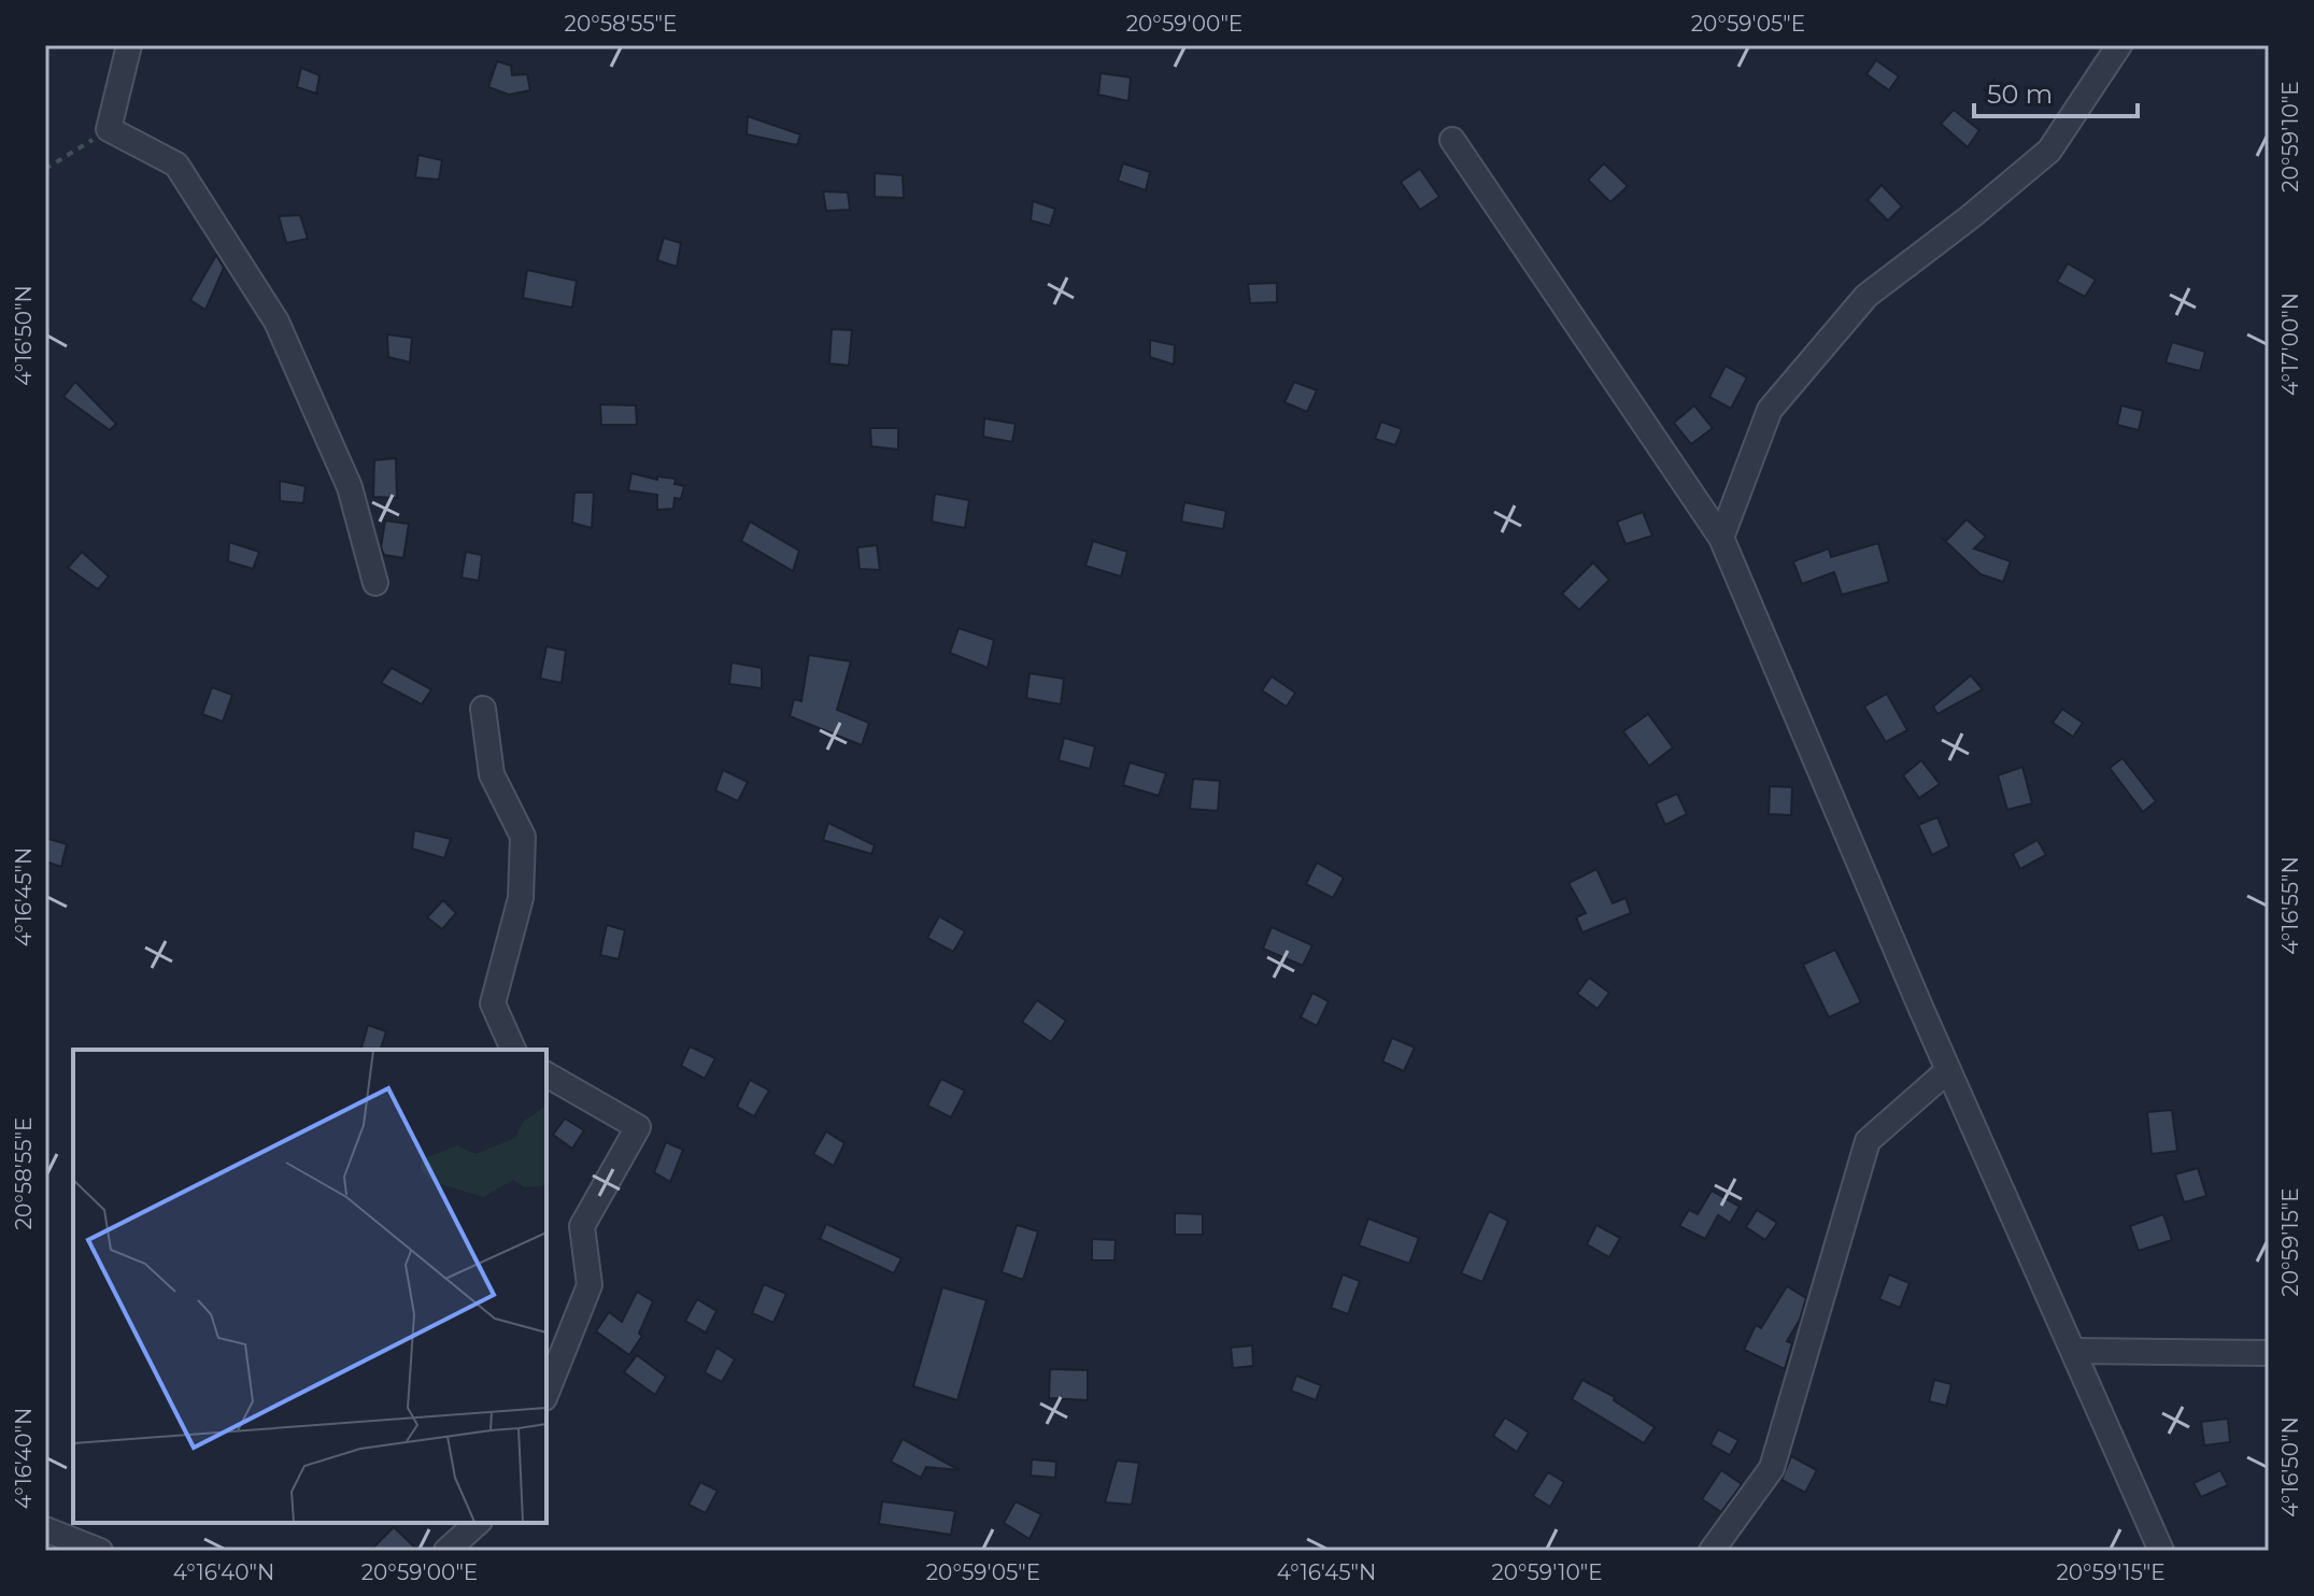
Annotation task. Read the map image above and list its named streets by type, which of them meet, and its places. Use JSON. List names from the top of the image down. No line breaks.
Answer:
{"scale_bar":"50 m","coordinates":["20°58'55\"E","20°59'00\"E","20°59'05\"E","20°59'10\"E","4°16'50\"N","4°17'00\"N","4°16'45\"N","4°16'55\"N","20°59'15\"E","4°16'40\"N"]}
